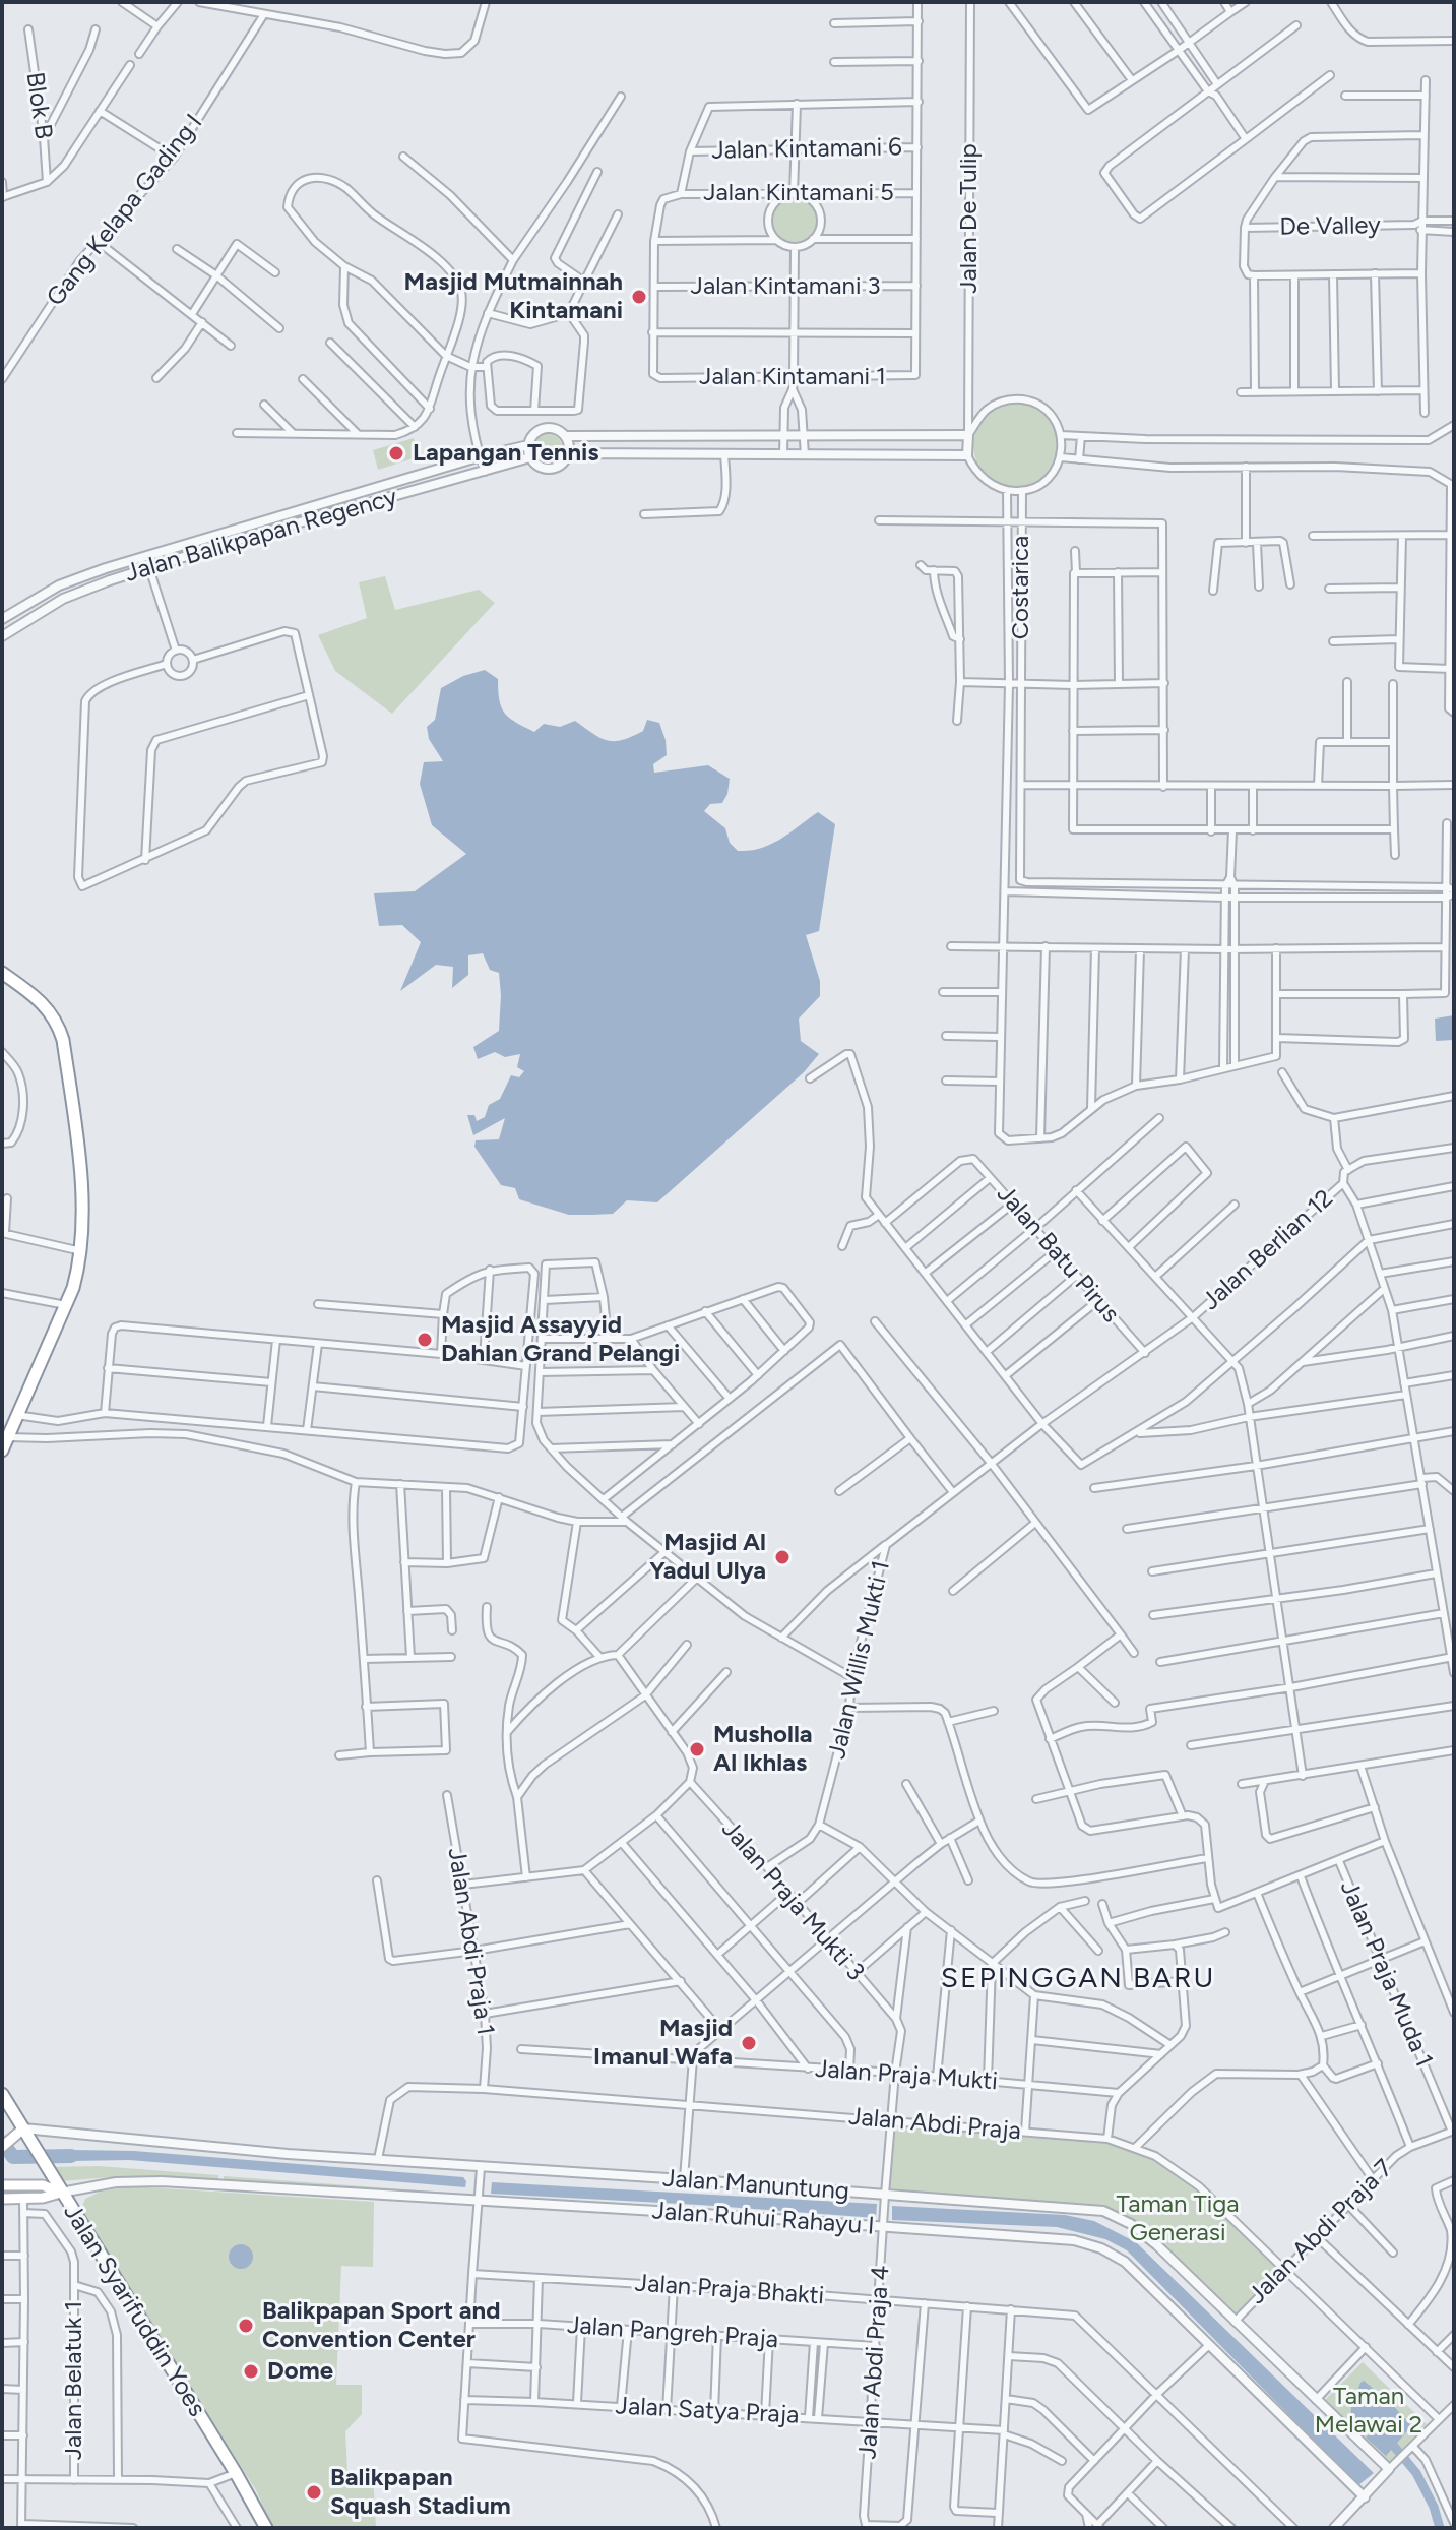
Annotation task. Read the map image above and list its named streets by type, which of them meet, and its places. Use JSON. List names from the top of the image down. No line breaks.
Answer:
{"streets":{"highway":["Jalan Syarifuddin Yoes"],"street":["Blok B","Jalan Kintamani 6","Jalan Kintamani 5","Gang Kelapa Gading I","Jalan De Tulip","De Valley","Jalan Kintamani 3","Jalan Kintamani 1","Jalan Balikpapan Regency","Costarica","Jalan Berlian 12","Jalan Batu Pirus","Jalan Willis Mukti 1","Jalan Praja Mukti 3","Jalan Abdi Praja 1","Jalan Praja Muda 1","Jalan Praja Mukti","Jalan Abdi Praja","Jalan Manuntung","Jalan Ruhui Rahayu I","Jalan Abdi Praja 7","Jalan Praja Bhakti","Jalan Pangreh Praja","Jalan Abdi Praja 4","Jalan Belatuk 1","Jalan Satya Praja"]},"crossings":[["Jalan Kintamani 6","Jalan Kintamani 5"],["Jalan De Tulip","Jalan Balikpapan Regency"],["Jalan De Tulip","Costarica"],["Jalan Balikpapan Regency","Costarica"],["Jalan Berlian 12","Jalan Batu Pirus"],["Jalan Berlian 12","Jalan Willis Mukti 1"],["Jalan Batu Pirus","Jalan Willis Mukti 1"],["Jalan Praja Mukti 3","Jalan Abdi Praja 4"],["Jalan Abdi Praja 1","Jalan Abdi Praja"],["Jalan Praja Muda 1","Jalan Abdi Praja 7"],["Jalan Praja Mukti","Jalan Abdi Praja 4"],["Jalan Abdi Praja","Jalan Manuntung"],["Jalan Abdi Praja","Jalan Abdi Praja 7"],["Jalan Abdi Praja","Jalan Abdi Praja 4"],["Jalan Manuntung","Jalan Abdi Praja 7"],["Jalan Manuntung","Jalan Syarifuddin Yoes"],["Jalan Manuntung","Jalan Abdi Praja 4"],["Jalan Ruhui Rahayu I","Jalan Syarifuddin Yoes"],["Jalan Ruhui Rahayu I","Jalan Abdi Praja 4"],["Jalan Praja Bhakti","Jalan Abdi Praja 4"],["Jalan Pangreh Praja","Jalan Abdi Praja 4"],["Jalan Abdi Praja 4","Jalan Satya Praja"]],"districts":["SEPINGGAN BARU"],"parks":["Taman Tiga Generasi","Taman Melawai 2"],"places":["Masjid Mutmainnah Kintamani","Lapangan Tennis","Masjid Assayyid Dahlan Grand Pelangi","Masjid Al Yadul Ulya","Musholla Al Ikhlas","Masjid Imanul Wafa","Balikpapan Sport and Convention Center","Dome","Balikpapan Squash Stadium"]}
